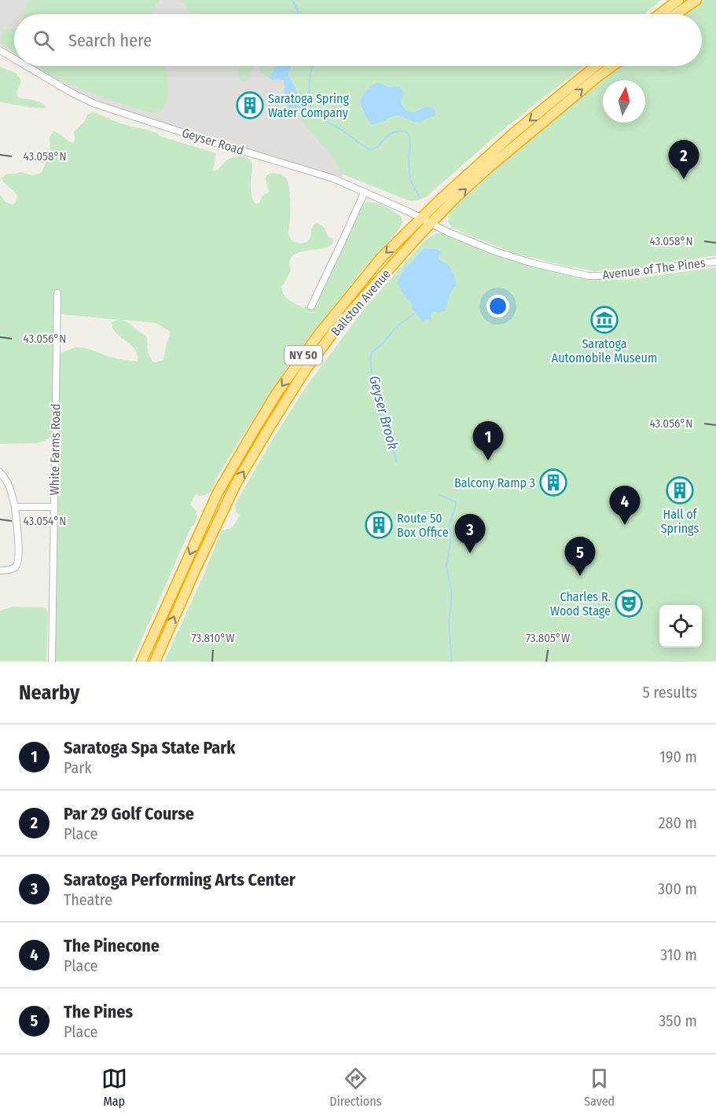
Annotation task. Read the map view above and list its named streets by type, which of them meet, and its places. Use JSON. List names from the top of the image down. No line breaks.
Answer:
{"streets":{"highway":["Ballston Avenue","NY 50"],"street":["Geyser Road","Avenue of The Pines","White Farms Road"]},"crossings":[["Geyser Road","Avenue of The Pines"],["Geyser Road","Ballston Avenue"],["Avenue of The Pines","Ballston Avenue"]],"water":["Geyser Brook"],"places":{"building":["Saratoga Spring Water Company","Balcony Ramp 3","Hall of Springs","Route 50 Box Office"],"museum":["Saratoga Automobile Museum"],"theatre":["Charles R. Wood Stage"]},"north":"top","page":{"search":"Search here","pins":["2","1","4","3","5"],"heading":["Nearby","5 results"],"list":[{"mark":"1","name":"Saratoga Spa State Park","note":"Park","value":"190 m"},{"mark":"2","name":"Par 29 Golf Course","note":"Place","value":"280 m"},{"mark":"3","name":"Saratoga Performing Arts Center","note":"Theatre","value":"300 m"},{"mark":"4","name":"The Pinecone","note":"Place","value":"310 m"},{"mark":"5","name":"The Pines","note":"Place","value":"350 m"}],"nav":["Map","Directions","Saved"]},"coordinates":["43.058°N","43.056°N","43.054°N","73.810°W","73.805°W"]}
